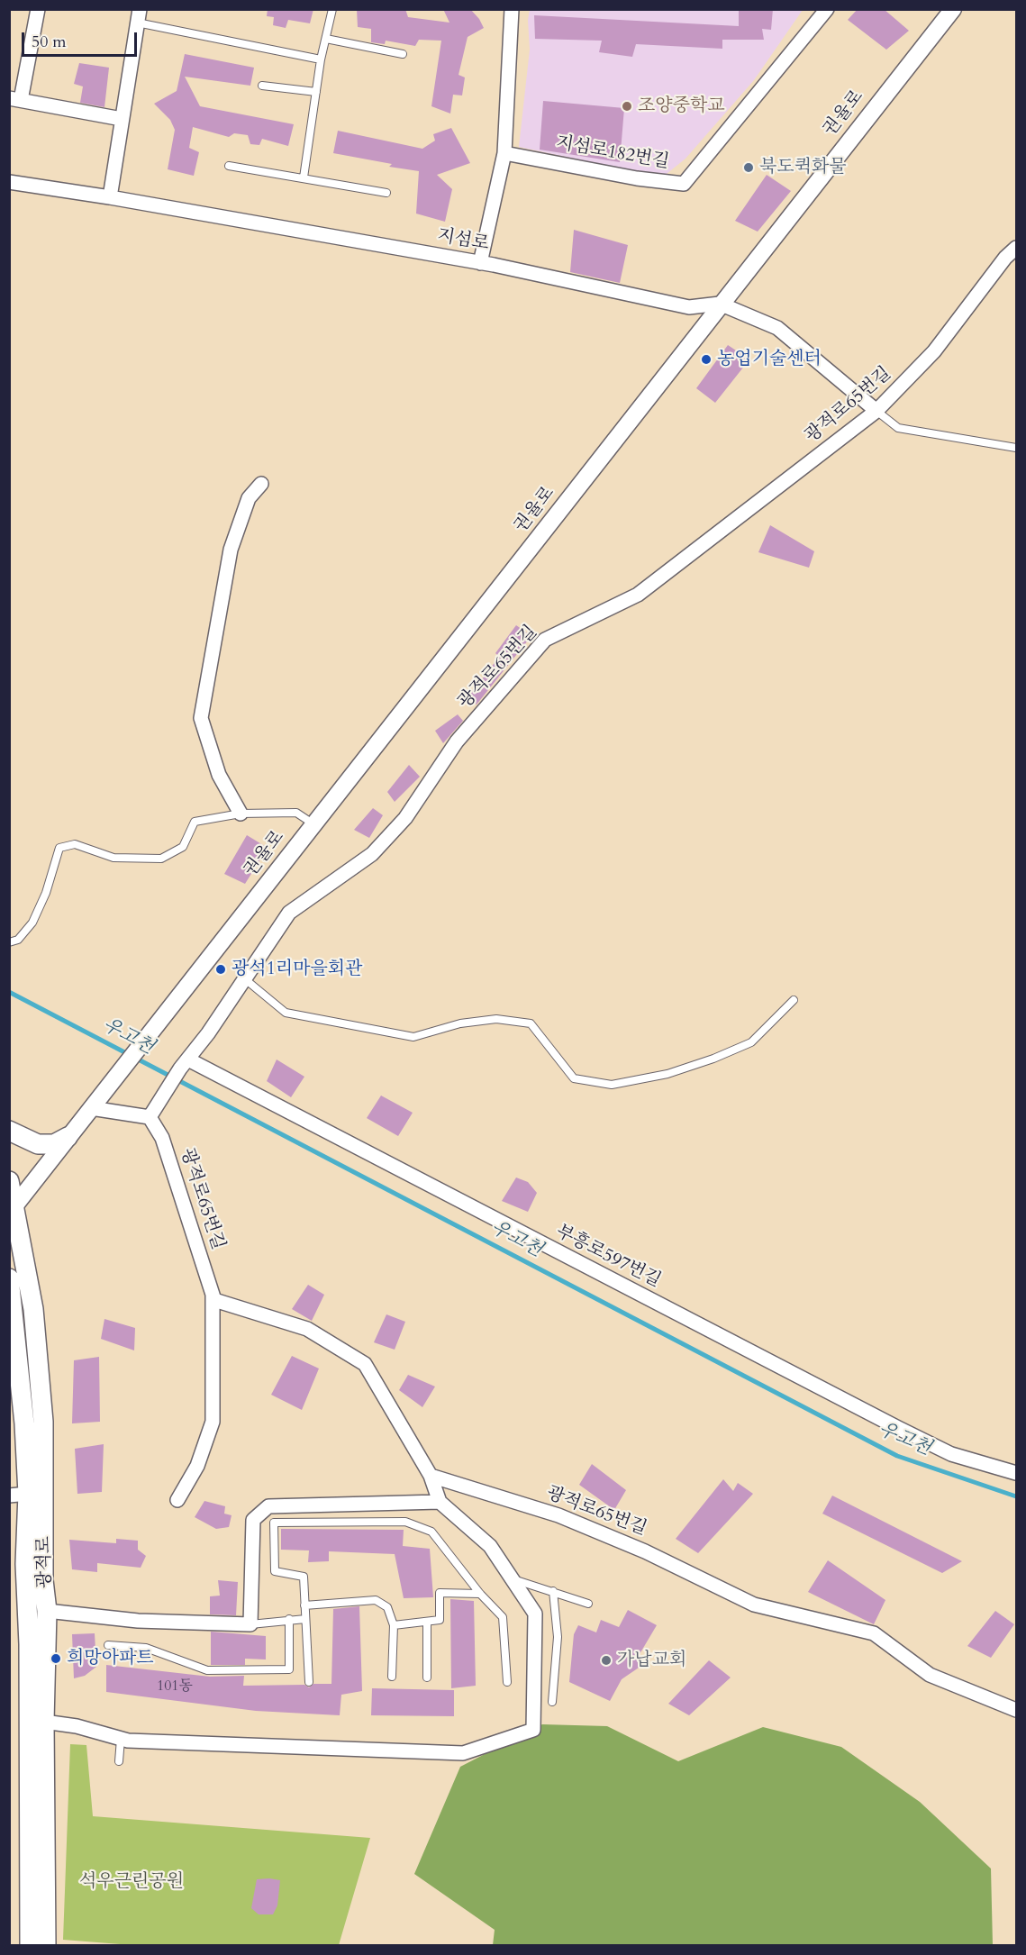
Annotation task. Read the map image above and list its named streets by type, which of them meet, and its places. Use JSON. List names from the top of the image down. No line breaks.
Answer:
{"streets":{"main road":["광적로"],"street":["권율로","지섬로182번길","지섬로","광적로65번길","부흥로597번길"]},"crossings":[["권율로","지섬로"],["지섬로","광적로65번길"],["광적로65번길","부흥로597번길"]],"water":["우고천"],"parks":["석우근린공원"],"places":["조양중학교","북도퀵화물","농업기술센터","광석1리마을회관","희망아파트","가납교회"],"house_numbers":["101동"],"scale_bar":"50 m"}
